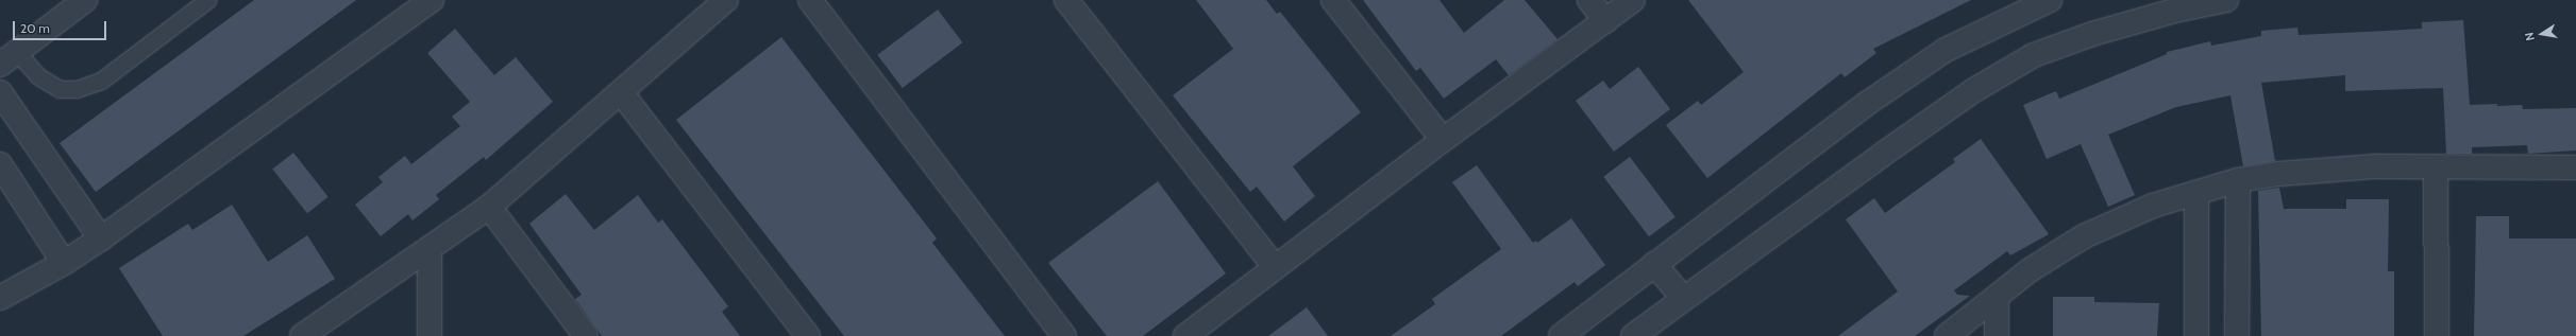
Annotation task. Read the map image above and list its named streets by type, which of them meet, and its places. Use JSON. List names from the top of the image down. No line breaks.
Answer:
{"scale_bar":"20 m","north":"left"}
